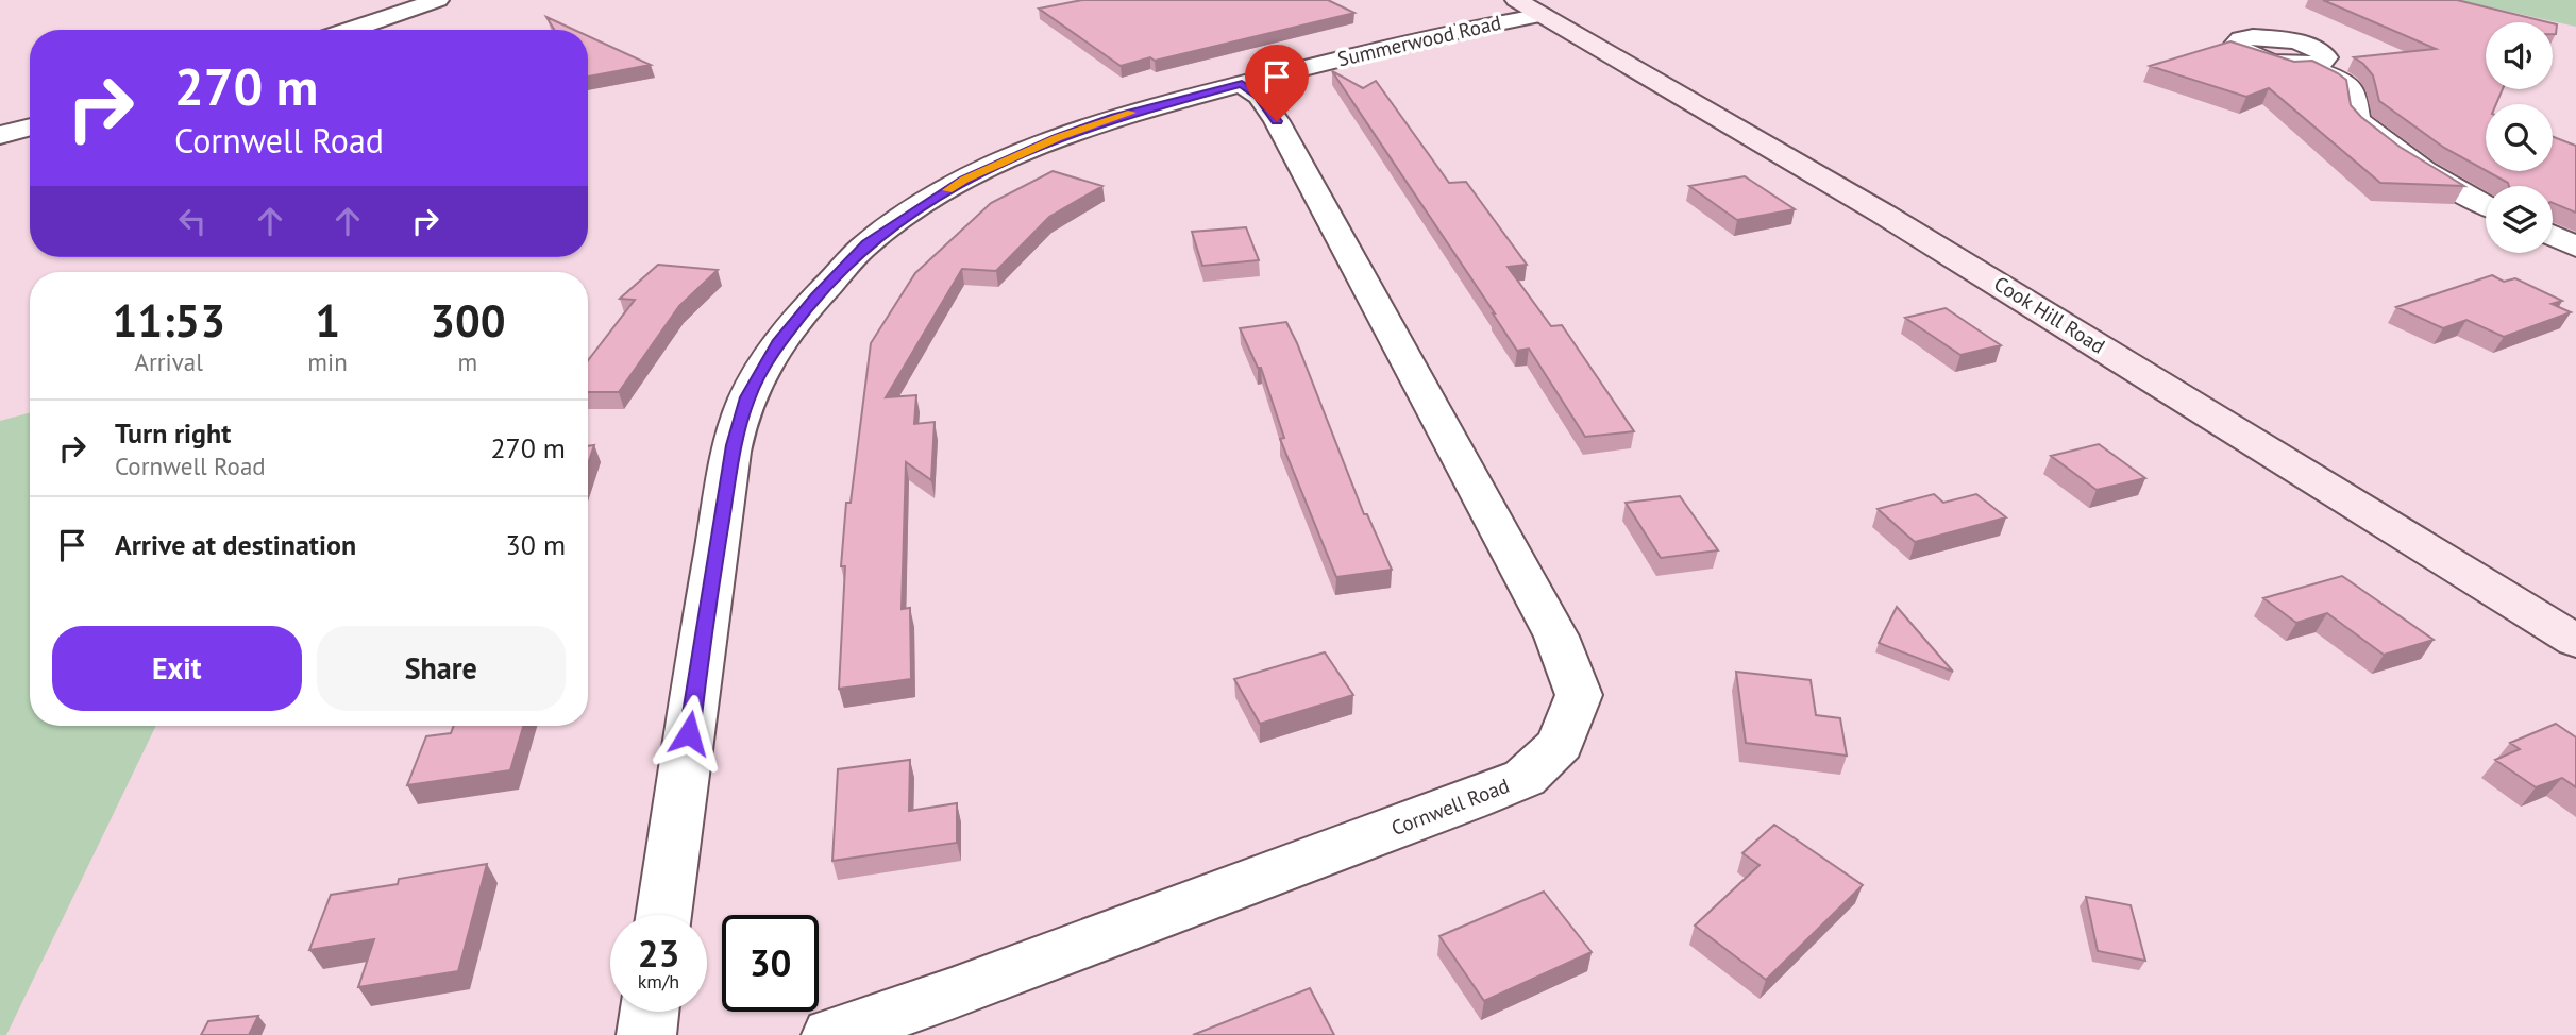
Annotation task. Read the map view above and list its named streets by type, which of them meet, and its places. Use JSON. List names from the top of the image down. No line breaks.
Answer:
{"streets":{"street":["Summerwood Road","Cook Hill Road","Cornwell Road"]},"crossings":[["Summerwood Road","Cook Hill Road"],["Summerwood Road","Cornwell Road"]],"page":{"turn":["270 m","Cornwell Road"],"eta":["11:53","Arrival","1","min","300","m"],"list":[{"name":"Turn right","note":"Cornwell Road","value":"270 m"},{"name":"Arrive at destination","value":"30 m"}],"buttons":["Exit","Share"],"speed":"23 km/h","limit":"30"}}
